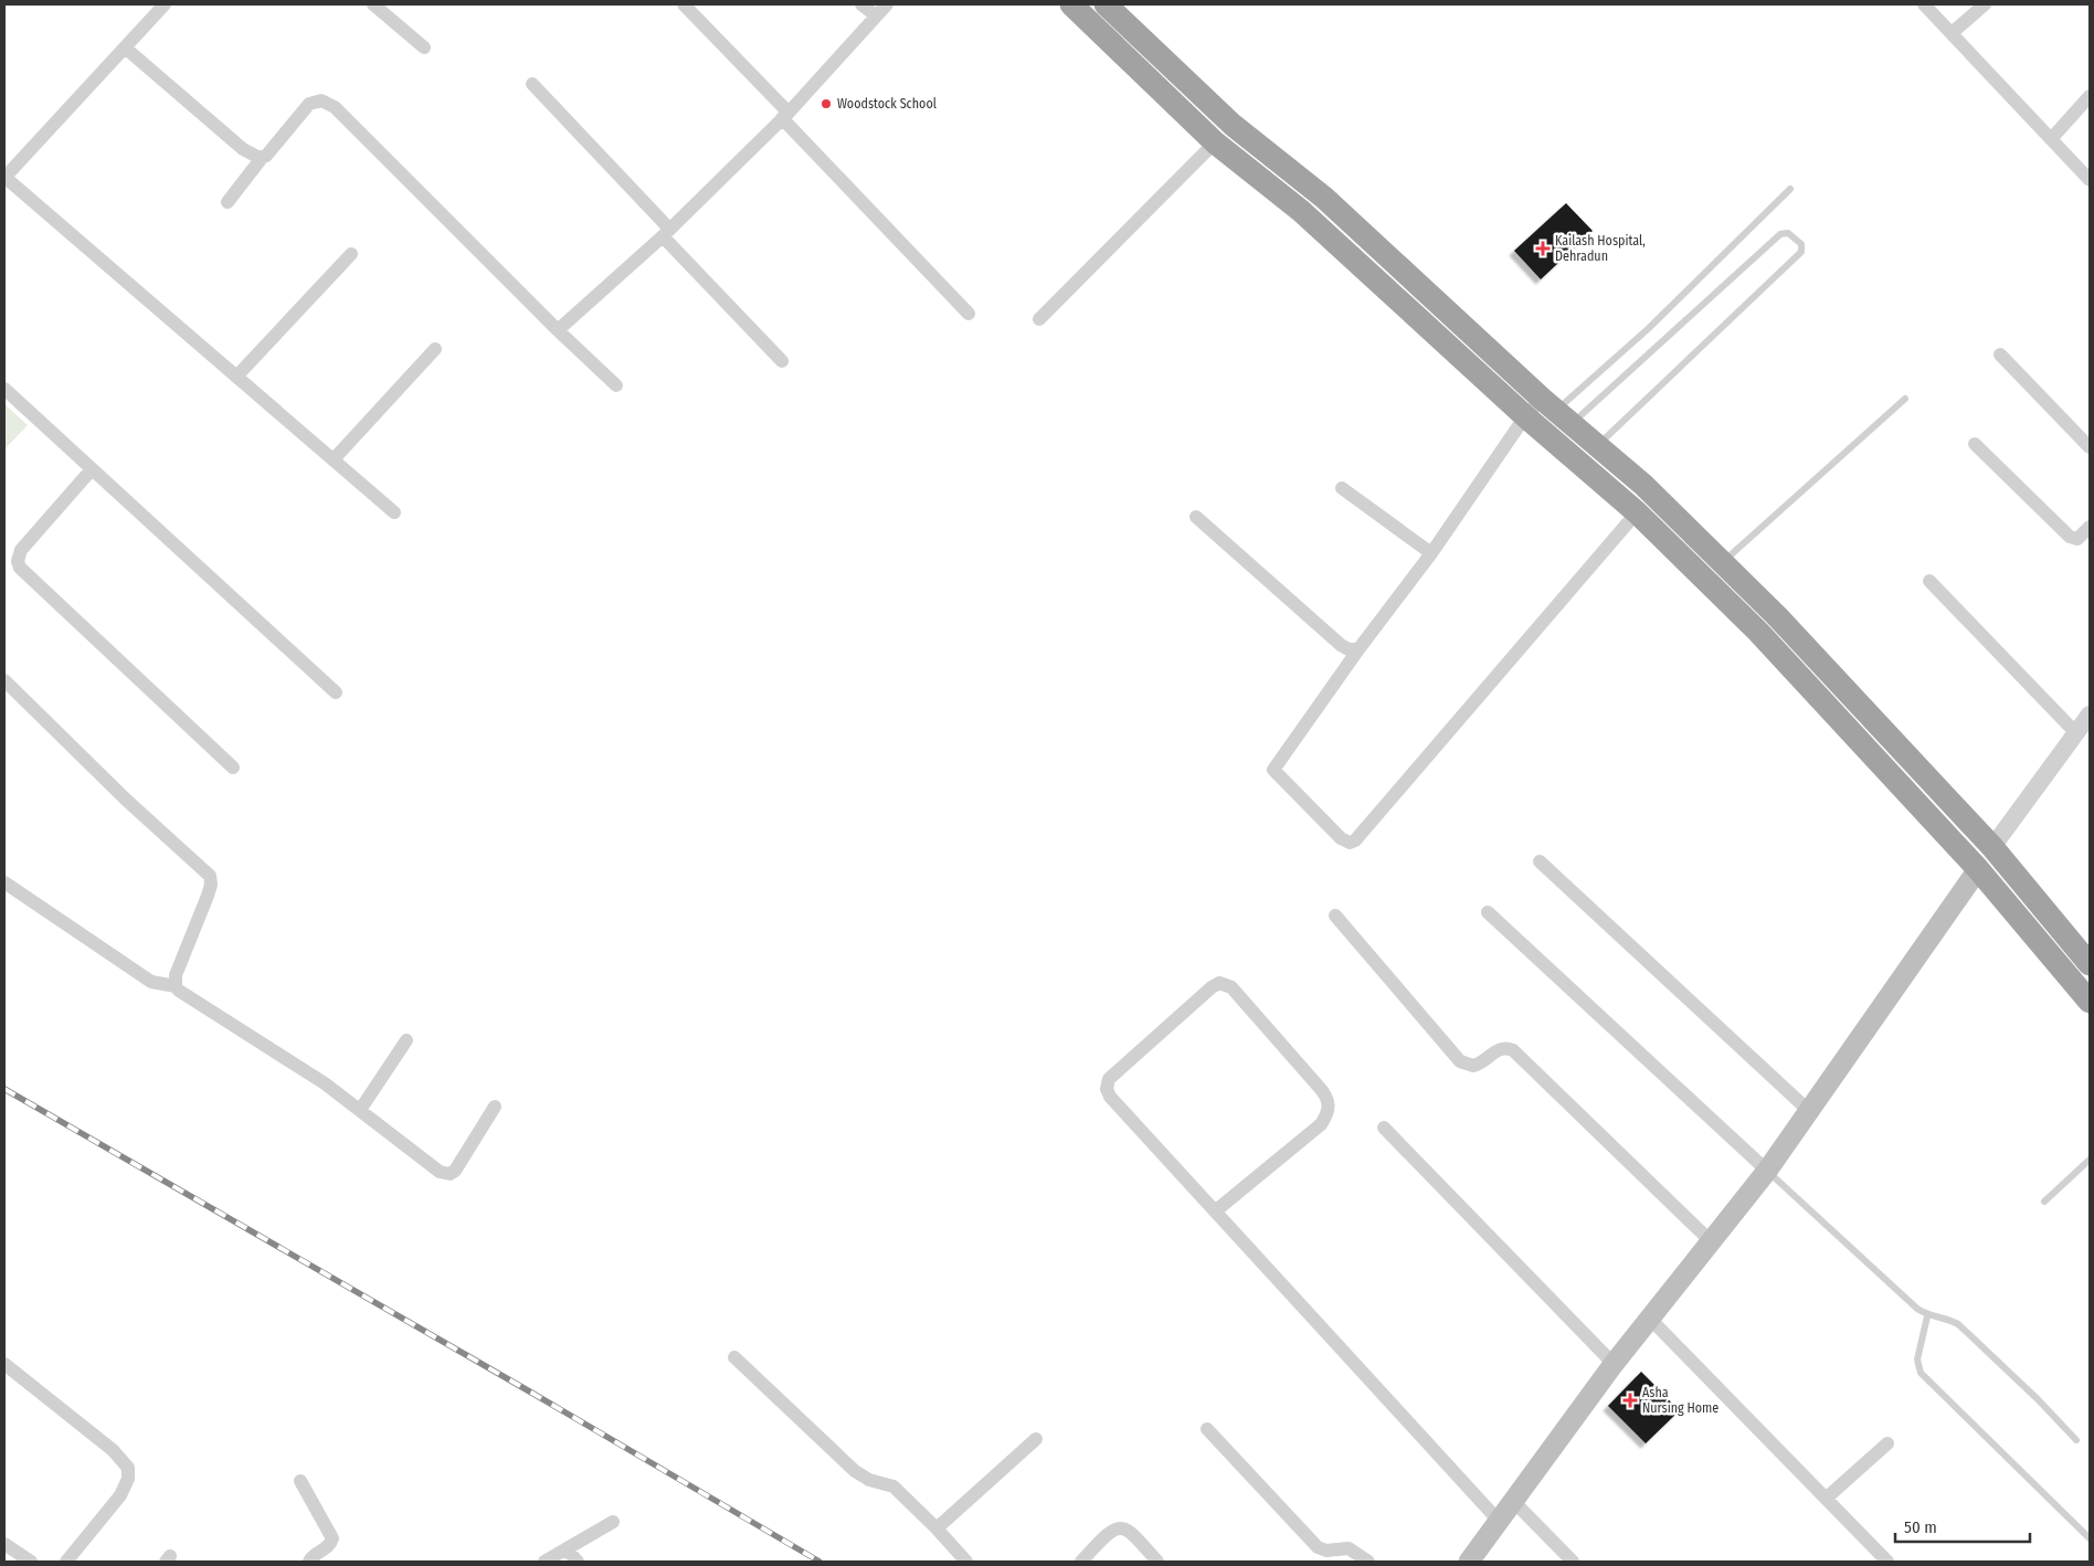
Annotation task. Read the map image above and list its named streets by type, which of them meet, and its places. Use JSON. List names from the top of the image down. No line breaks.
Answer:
{"places":{"other":["Woodstock School"],"health":["Kailash Hospital, Dehradun","Asha Nursing Home"]},"scale_bar":"50 m"}
